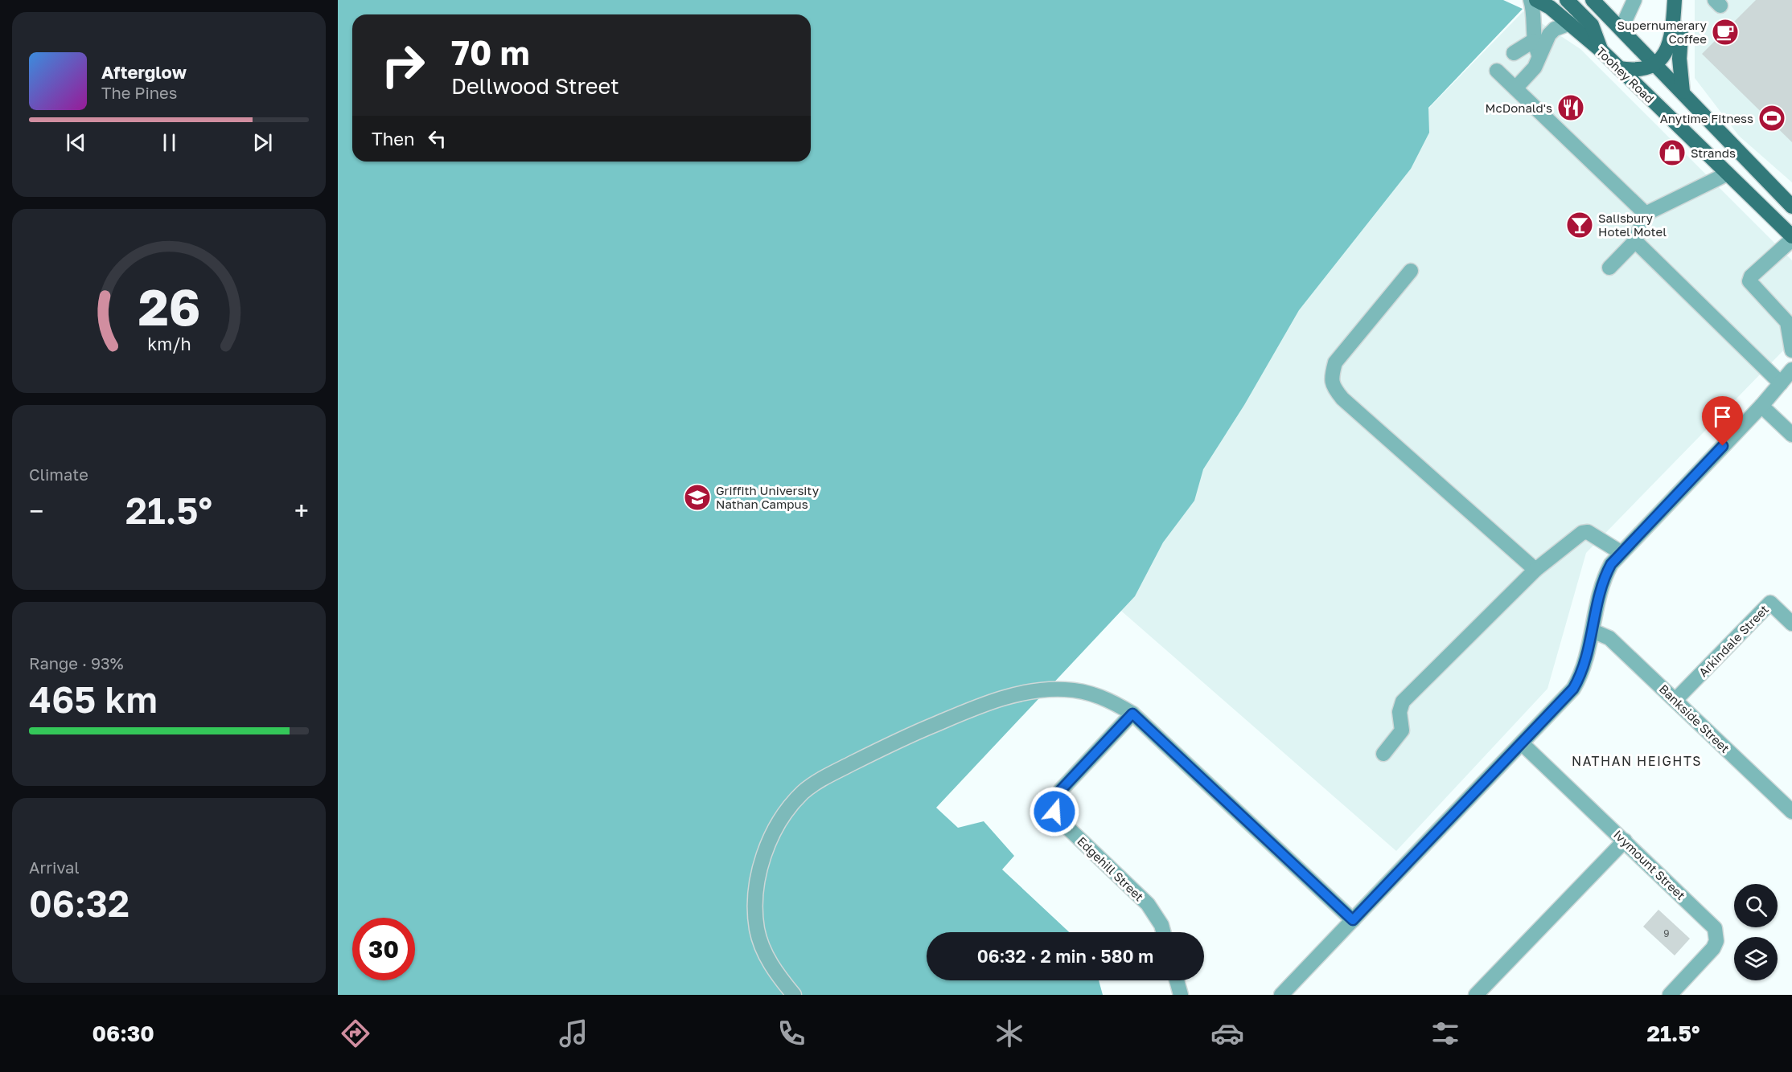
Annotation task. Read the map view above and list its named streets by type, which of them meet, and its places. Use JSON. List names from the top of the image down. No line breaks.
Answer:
{"streets":{"main road":["Toohey Road"],"street":["Arkindale Street","Bankside Street","Ivymount Street","Edgehill Street"]},"crossings":[["Arkindale Street","Bankside Street"]],"districts":["NATHAN HEIGHTS"],"places":{"cafe":["Supernumerary Coffee"],"restaurant":["McDonald's"],"sports":["Anytime Fitness"],"shop":["Strands"],"bar":["Salisbury Hotel Motel"],"school or university":["Griffith University Nathan Campus"]},"house_numbers":["9"],"page":{"turn":["70 m","Dellwood Street"],"song":["Afterglow","The Pines"],"then":"Then","tile":["Climate",["Range · 93%","465 km"],["Arrival","06:32"]],"heat":["−","21.5°","+"],"limit":"30","trip":"06:32 · 2 min · 580 m","tabs":["06:30","21.5°"],"gauge":["26","km/h"]}}
